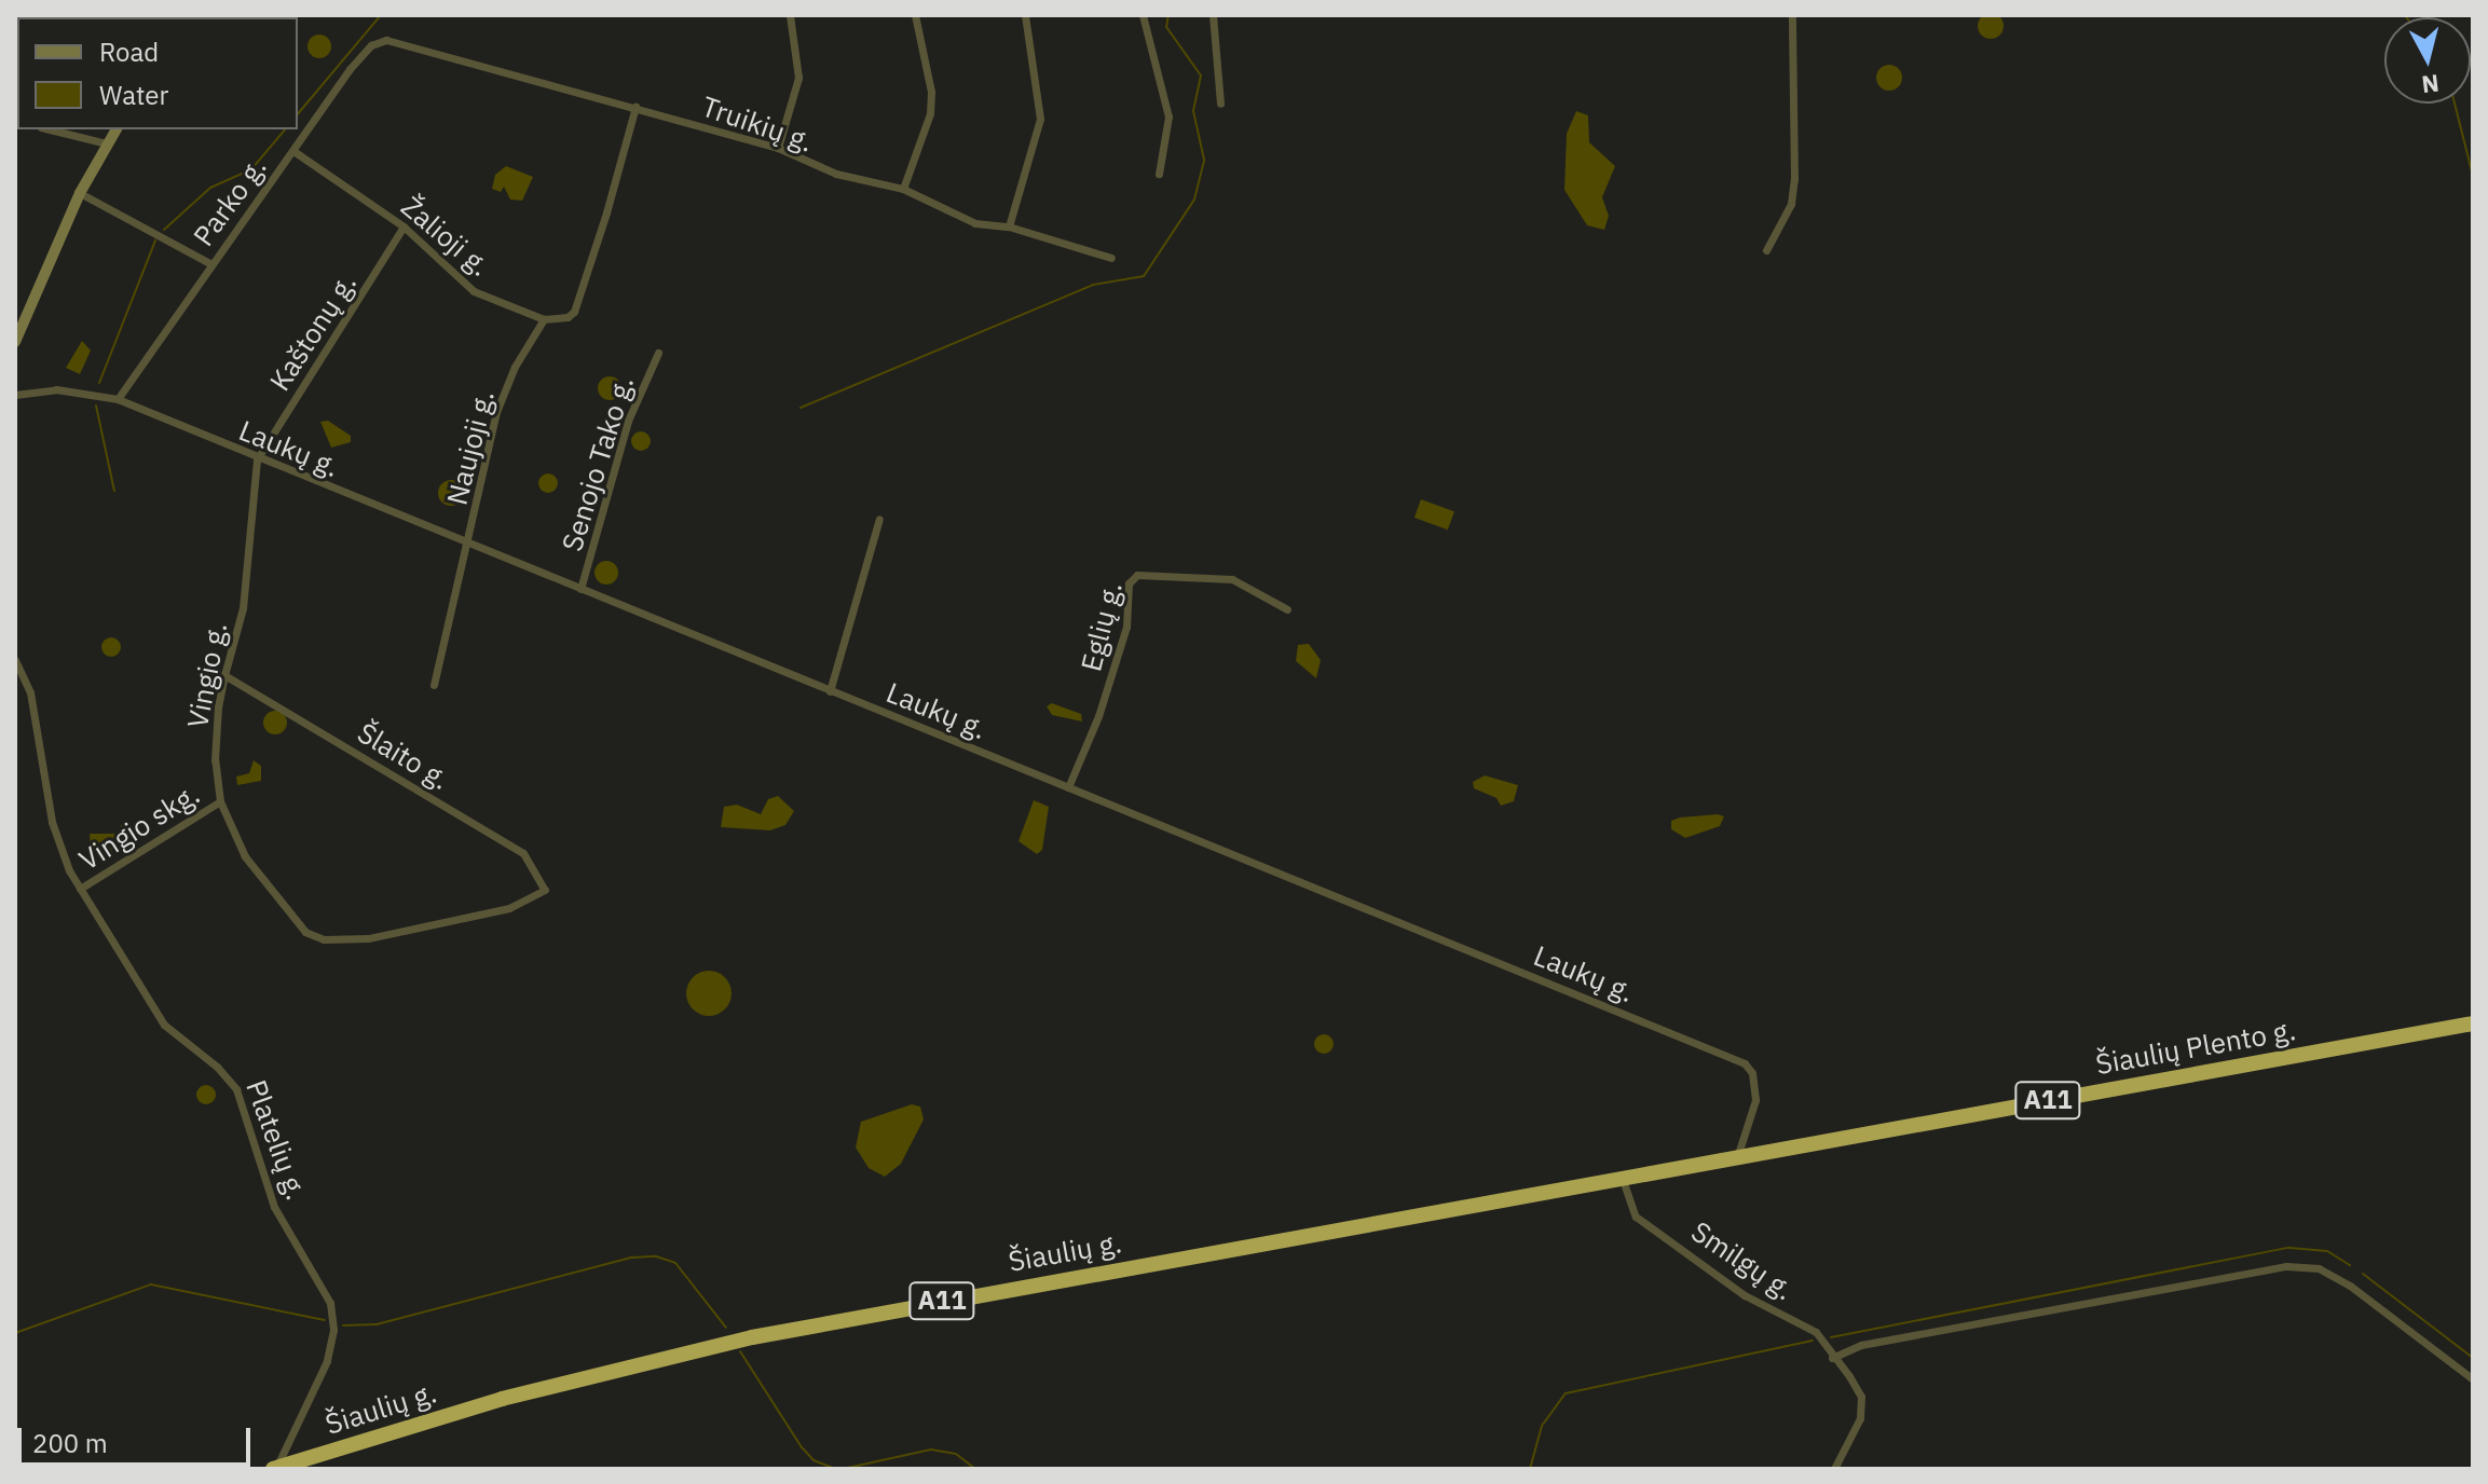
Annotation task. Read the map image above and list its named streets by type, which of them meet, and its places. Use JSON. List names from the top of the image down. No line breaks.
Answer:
{"streets":{"highway":["Šiaulių Plento g.","A11","Šiaulių g."],"street":["Truikių g.","Parko g.","Žalioji g.","Kaštonų g.","Naujoji g.","Laukų g.","Senojo Tako g.","Eglių g.","Vingio g.","Šlaito g.","Vingio skg.","Platelių g.","Smilgų g."]},"crossings":[["Truikių g.","Parko g."],["Parko g.","Žalioji g."],["Parko g.","Laukų g."],["Žalioji g.","Kaštonų g."],["Žalioji g.","Naujoji g."],["Kaštonų g.","Laukų g."],["Kaštonų g.","Vingio g."],["Naujoji g.","Laukų g."],["Laukų g.","Senojo Tako g."],["Laukų g.","Eglių g."],["Laukų g.","Vingio g."],["Laukų g.","Šiaulių Plento g."],["Vingio g.","Šlaito g."],["Vingio g.","Vingio skg."],["Vingio skg.","Platelių g."],["Šiaulių Plento g.","Šiaulių g."],["Šiaulių Plento g.","Smilgų g."],["Platelių g.","Šiaulių g."],["Šiaulių g.","Smilgų g."]],"legend":["Road","Water"],"scale_bar":"200 m","north":"bottom"}
